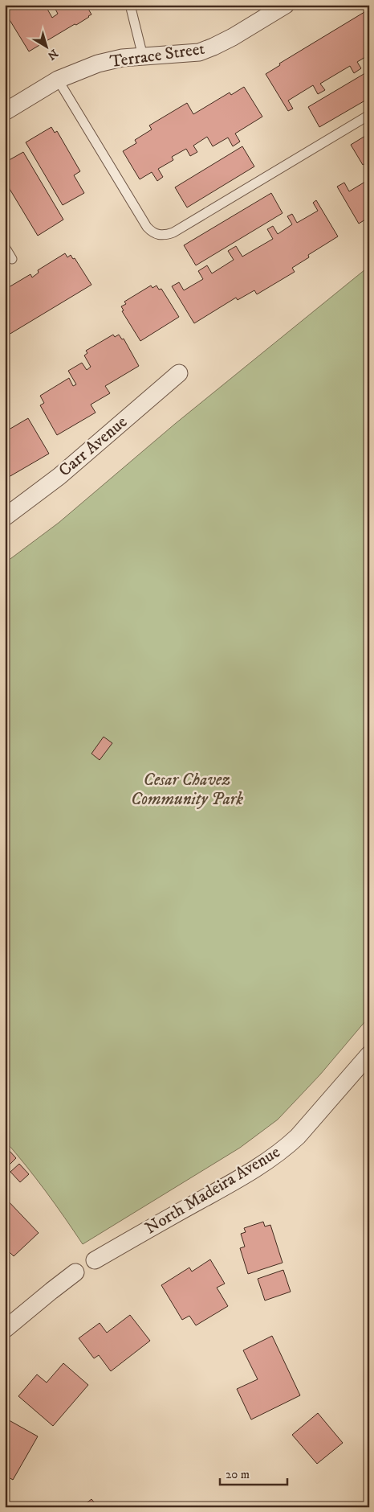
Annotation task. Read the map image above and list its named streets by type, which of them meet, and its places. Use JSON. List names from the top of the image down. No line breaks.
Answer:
{"streets":{"street":["Terrace Street","Carr Avenue","North Madeira Avenue"]},"parks":["Cesar Chavez Community Park"],"scale_bar":"20 m","north":"bottom right"}
